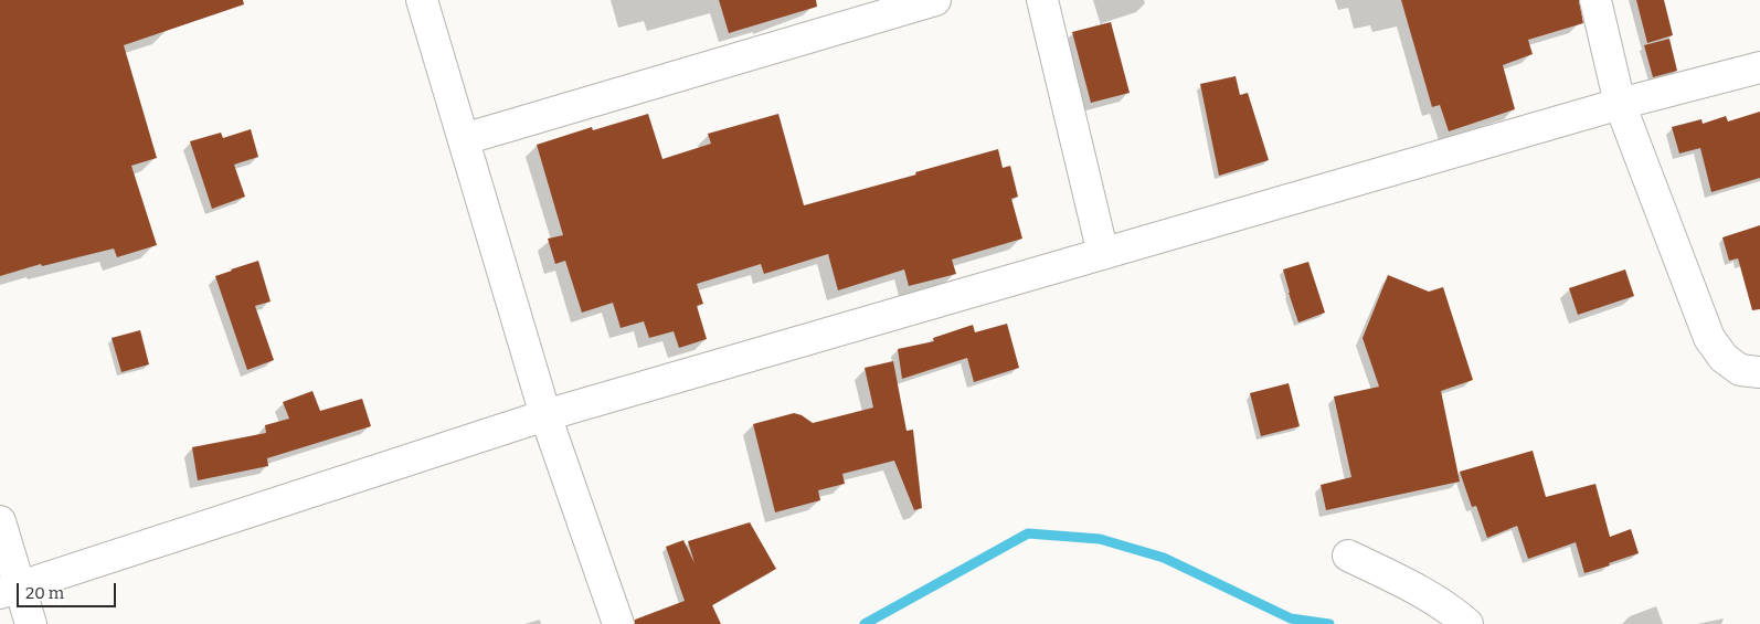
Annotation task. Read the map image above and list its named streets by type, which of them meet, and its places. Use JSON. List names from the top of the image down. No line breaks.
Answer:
{"scale_bar":"20 m"}
